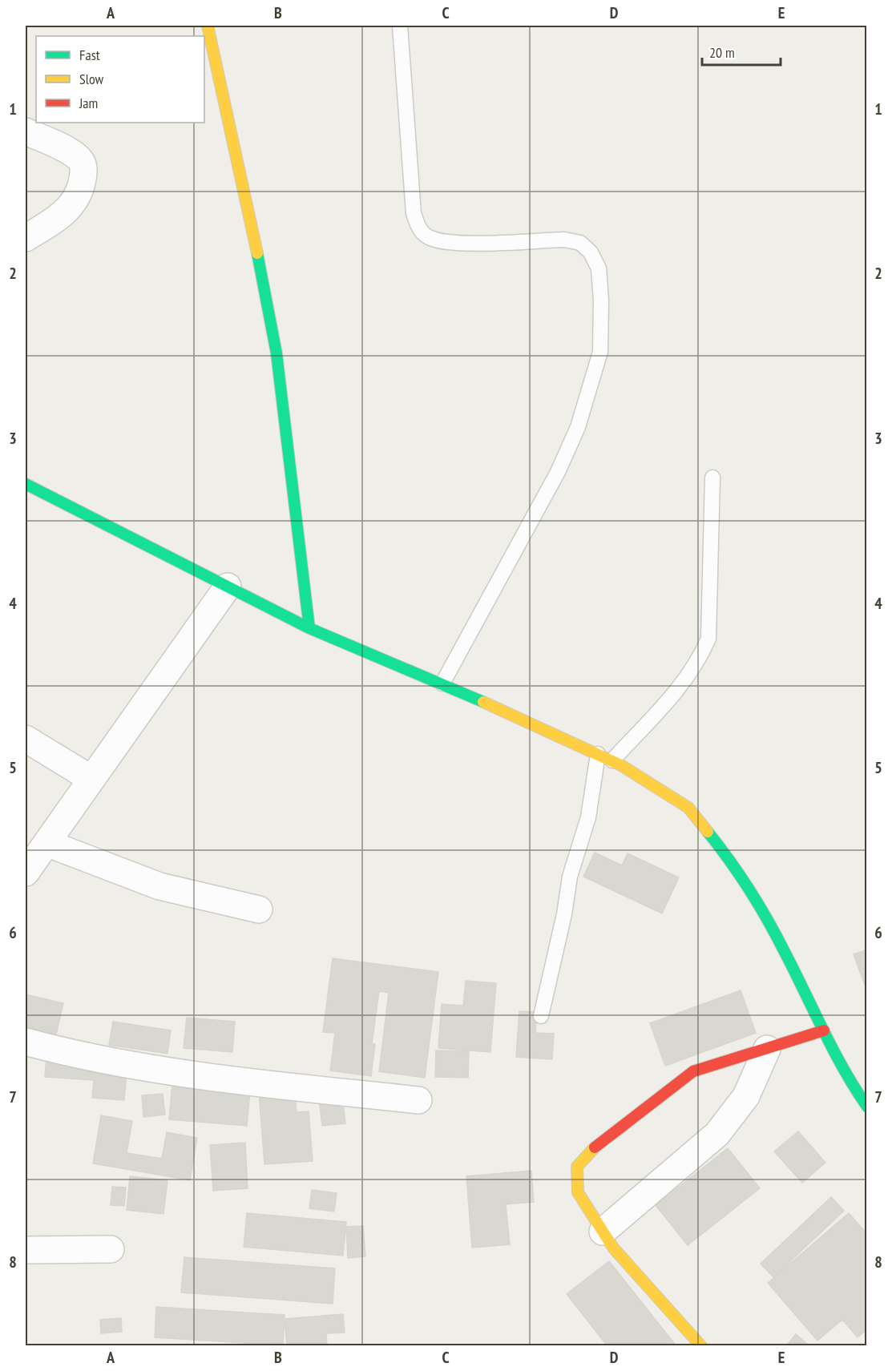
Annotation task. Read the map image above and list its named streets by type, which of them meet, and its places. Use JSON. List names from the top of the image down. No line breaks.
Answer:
{"legend":["Fast","Slow","Jam"],"scale_bar":"20 m","grid":{"columns":["A","B","C","D","E"],"rows":["1","2","3","4","5","6","7","8"]}}
